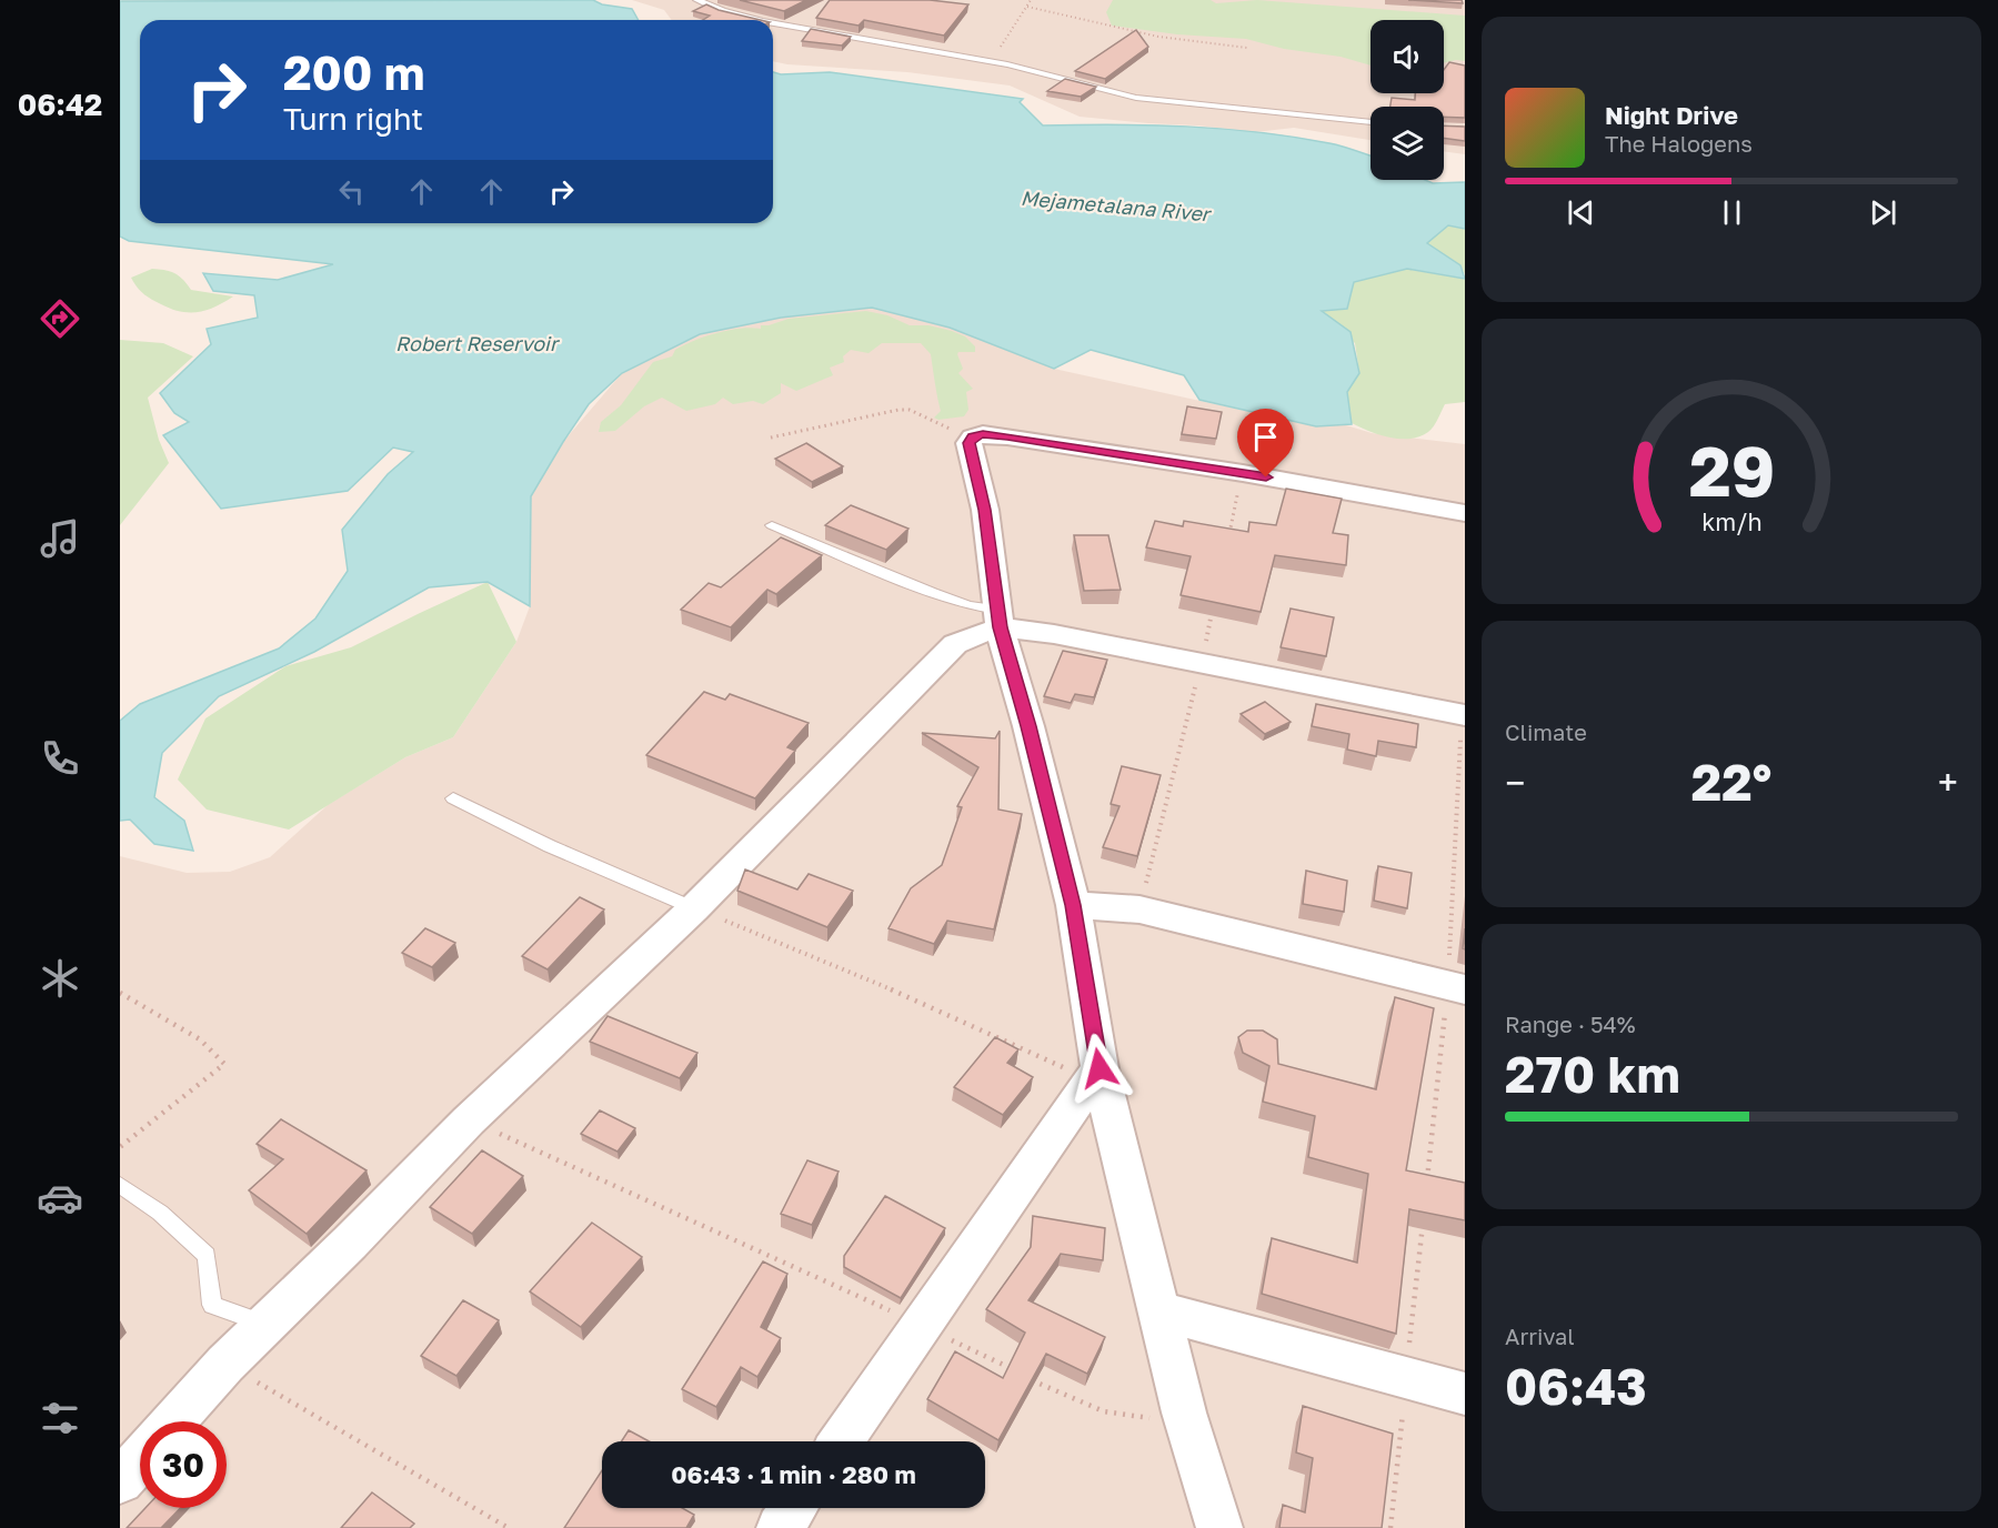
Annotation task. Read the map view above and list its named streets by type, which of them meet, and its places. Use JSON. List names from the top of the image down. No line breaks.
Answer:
{"water":["Mejametalana River","Robert Reservoir"],"page":{"tabs":"06:42","turn":["200 m","Turn right"],"song":["Night Drive","The Halogens"],"tile":["Climate",["Range · 54%","270 km"],["Arrival","06:43"]],"heat":["−","22°","+"],"limit":"30","trip":"06:43 · 1 min · 280 m","gauge":["29","km/h"]}}
